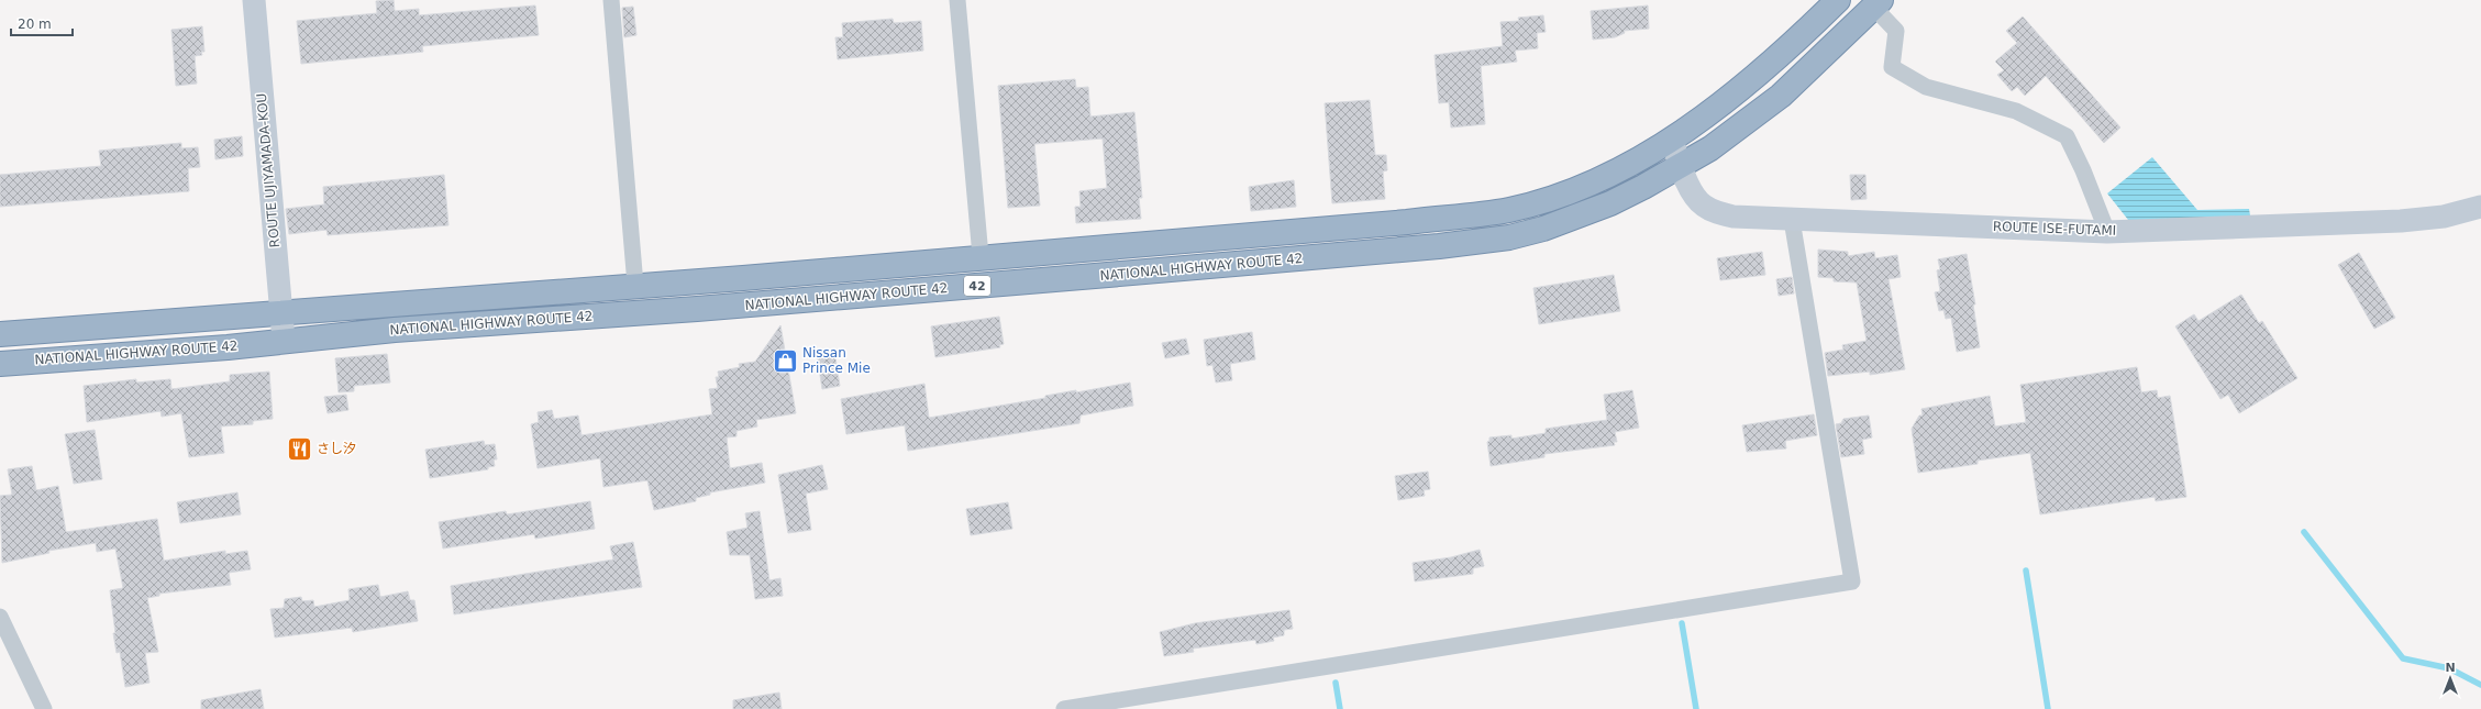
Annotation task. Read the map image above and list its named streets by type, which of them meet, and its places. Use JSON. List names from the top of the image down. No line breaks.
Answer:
{"streets":{"highway":["NATIONAL HIGHWAY ROUTE 42","42"],"main road":["ROUTE UJIYAMADA-KOU","ROUTE ISE-FUTAMI"]},"crossings":[["ROUTE UJIYAMADA-KOU","NATIONAL HIGHWAY ROUTE 42"],["ROUTE ISE-FUTAMI","NATIONAL HIGHWAY ROUTE 42"]],"places":{"shop":["Nissan Prince Mie"],"restaurant":["さし汐"]},"scale_bar":"20 m","north":"top"}
